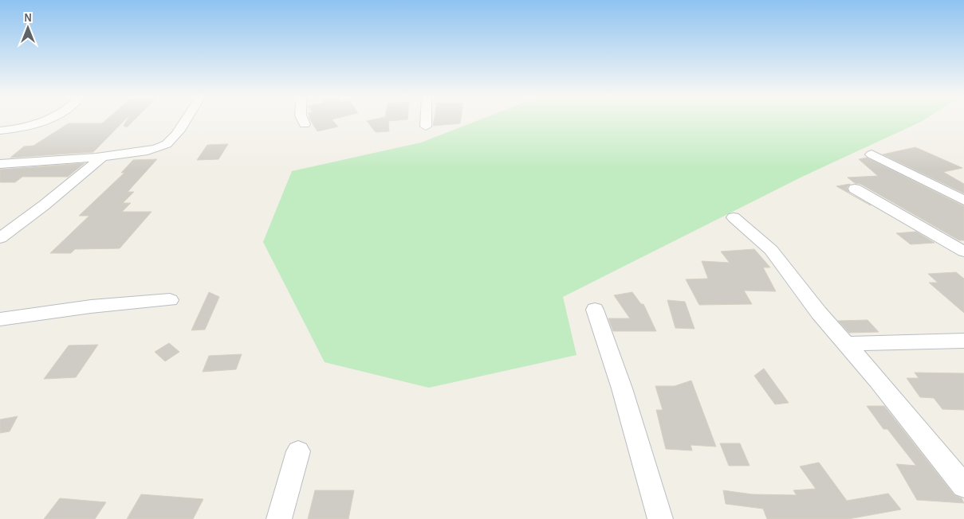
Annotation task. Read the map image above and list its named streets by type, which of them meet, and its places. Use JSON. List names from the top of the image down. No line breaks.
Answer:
{"north":"top"}
